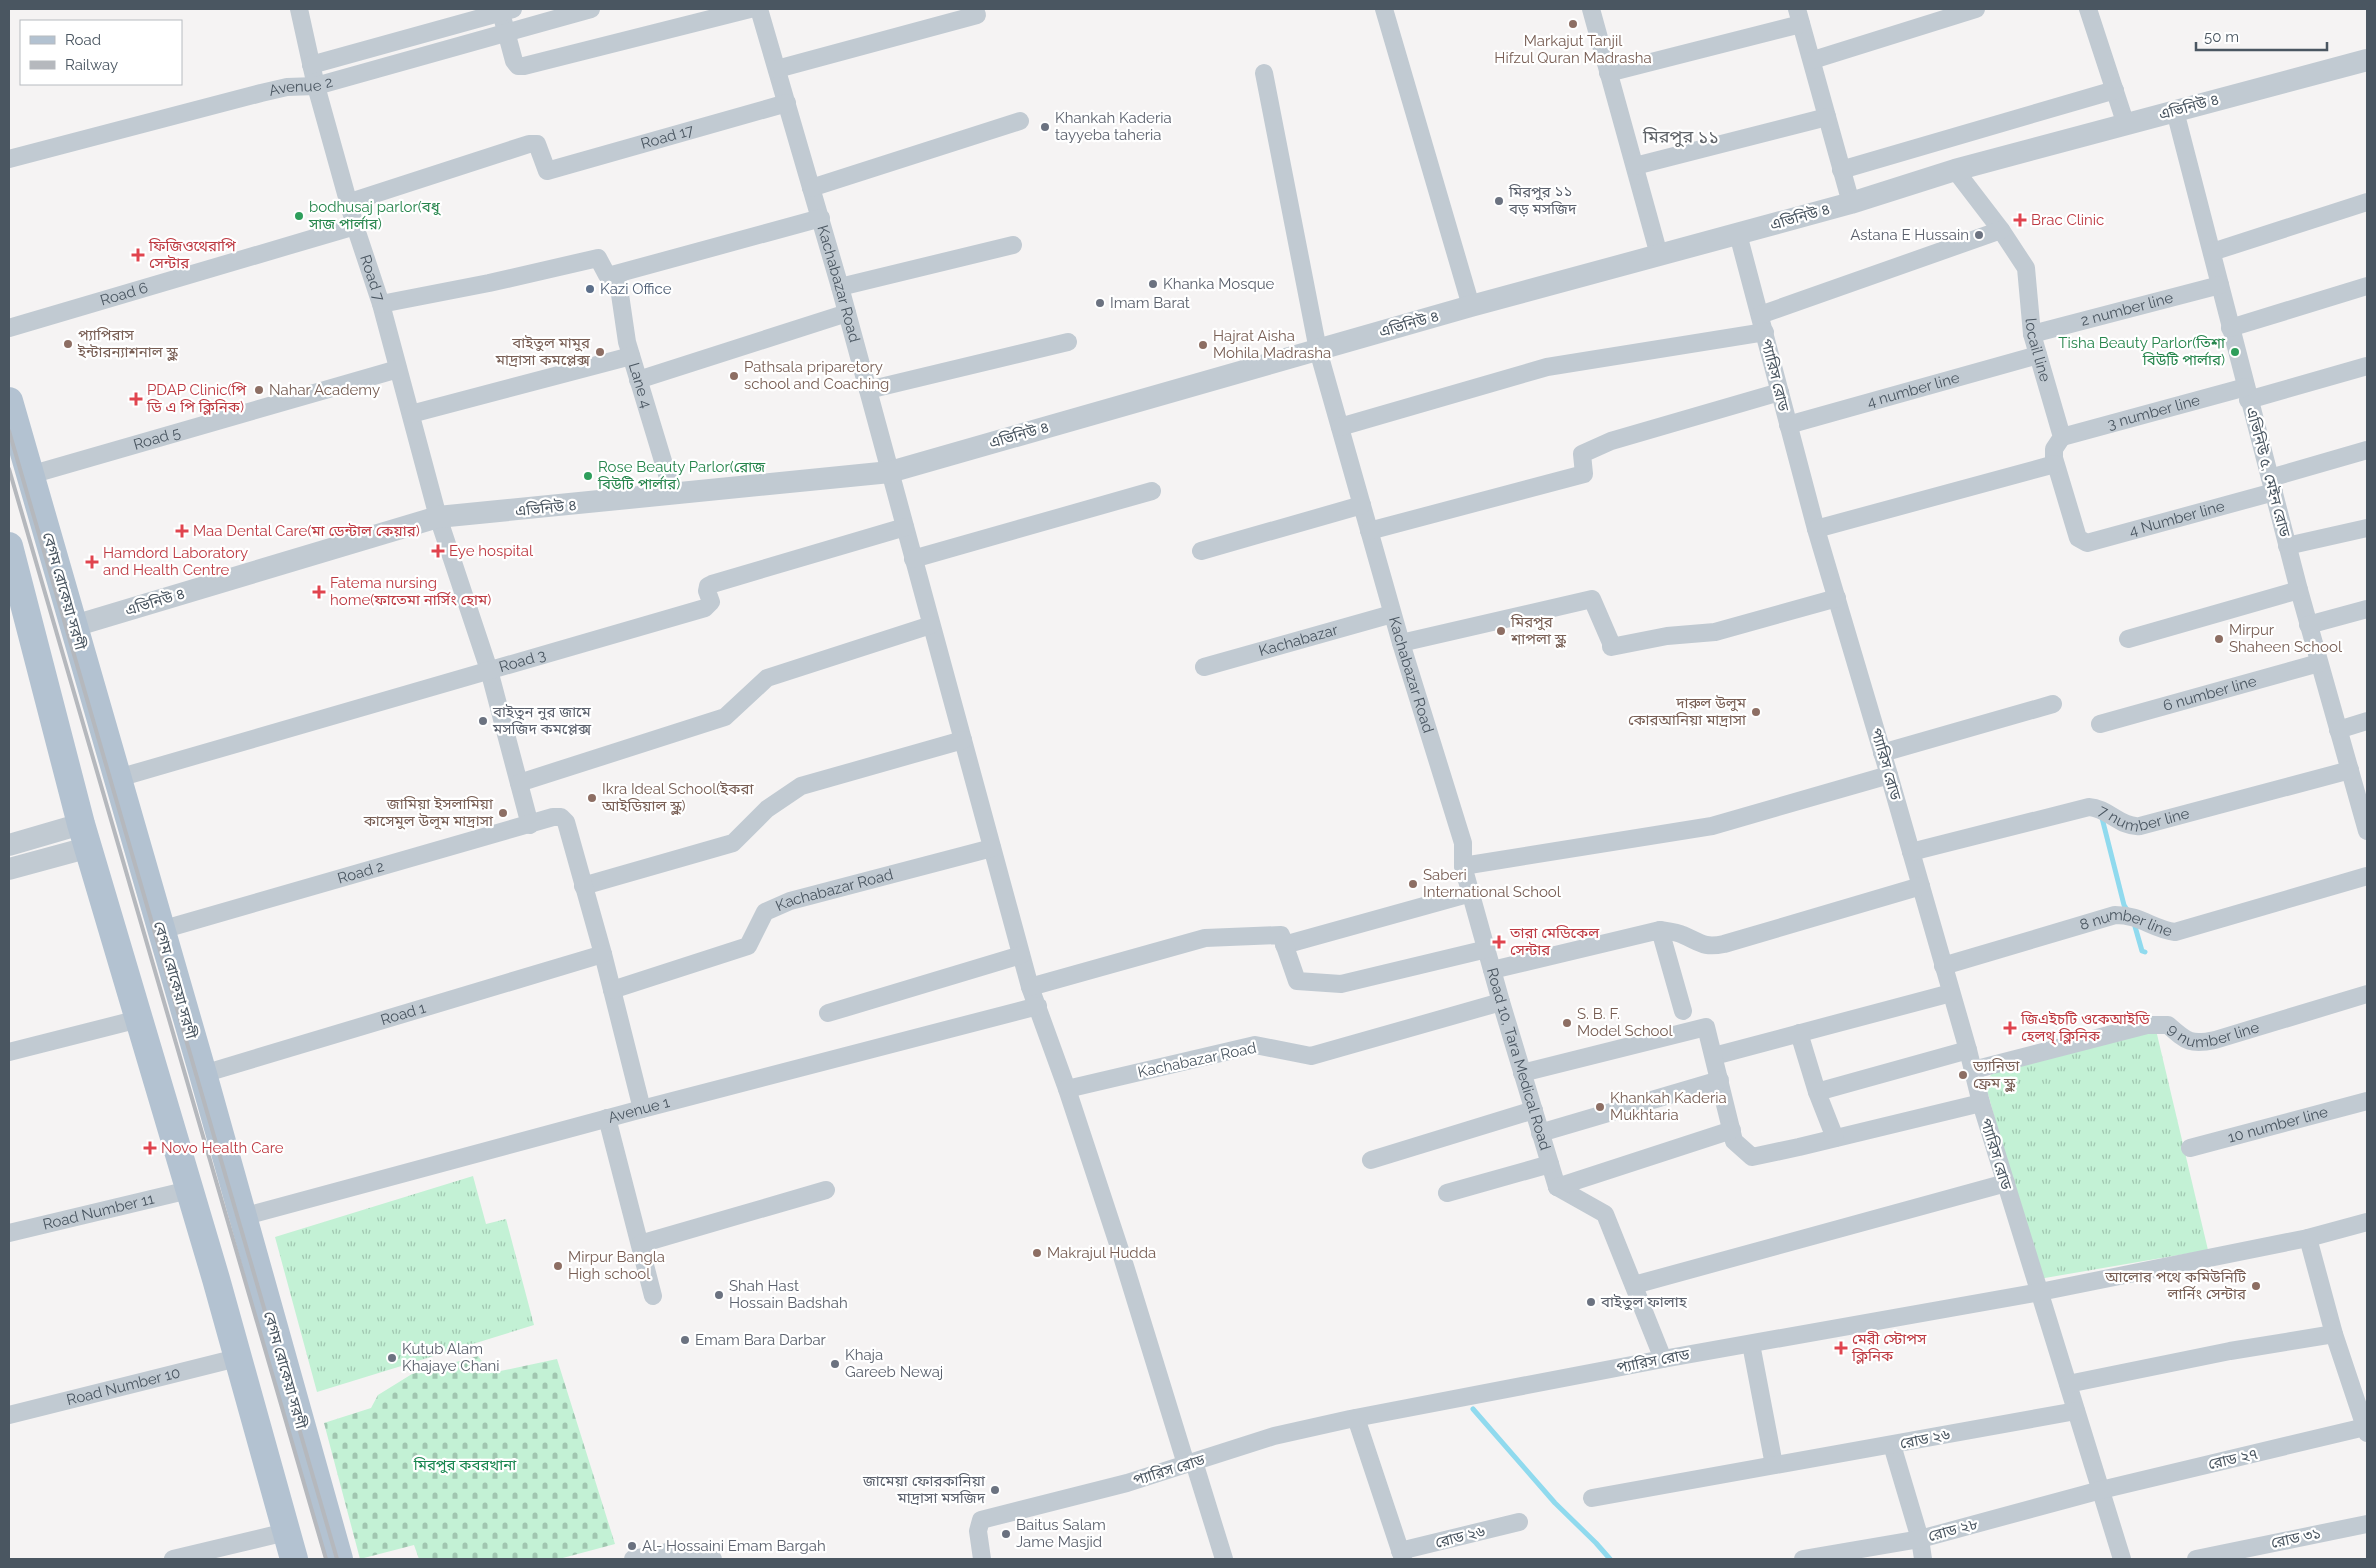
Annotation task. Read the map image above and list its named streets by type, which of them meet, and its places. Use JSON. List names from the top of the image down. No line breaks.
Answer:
{"streets":{"main road":["বেগম রোকেয়া সরণী"],"street":["Avenue 2","এভিনিউ ৪","Road 17","Road 7","Kachabazar Road","Road 6","2 number line","locail line","প্যারিস রোড","Lane 4","4 number line","3 number line","Road 5","এভিনিউ ৫, মেইন রোড","4 Number line","Kachabazar","Road 3","6 number line","7 number line","Road 2","8 number line","Road 1","9 number line","Road 10, Tara Medical Road","Avenue 1","10 number line","Road Number 11","Road Number 10","রোড ২৬","রোড ২৭","রোড ২৮","রোড ৩১"]},"crossings":[["Avenue 2","Road 7"],["এভিনিউ ৪","Road 7"],["এভিনিউ ৪","Kachabazar Road"],["এভিনিউ ৪","locail line"],["এভিনিউ ৪","প্যারিস রোড"],["এভিনিউ ৪","Lane 4"],["এভিনিউ ৪","এভিনিউ ৫, মেইন রোড"],["এভিনিউ ৪","বেগম রোকেয়া সরণী"],["Road 17","Road 7"],["Road 17","Kachabazar Road"],["Road 7","Road 6"],["Road 7","Road 5"],["Kachabazar Road","প্যারিস রোড"],["Kachabazar Road","Kachabazar"],["Kachabazar Road","Road 3"],["Kachabazar Road","Road 10, Tara Medical Road"],["Kachabazar Road","Avenue 1"],["2 number line","locail line"],["2 number line","এভিনিউ ৫, মেইন রোড"],["locail line","4 number line"],["locail line","3 number line"],["প্যারিস রোড","4 number line"],["প্যারিস রোড","7 number line"],["প্যারিস রোড","8 number line"],["প্যারিস রোড","9 number line"],["প্যারিস রোড","রোড ২৬"],["প্যারিস রোড","রোড ২৭"],["প্যারিস রোড","রোড ২৮"],["3 number line","এভিনিউ ৫, মেইন রোড"],["Road 5","বেগম রোকেয়া সরণী"],["এভিনিউ ৫, মেইন রোড","4 Number line"],["এভিনিউ ৫, মেইন রোড","6 number line"],["এভিনিউ ৫, মেইন রোড","7 number line"],["বেগম রোকেয়া সরণী","Road 3"],["বেগম রোকেয়া সরণী","Road 2"],["বেগম রোকেয়া সরণী","Road 1"],["বেগম রোকেয়া সরণী","Avenue 1"],["রোড ২৭","রোড ২৮"]],"districts":["মিরপুর ১১"],"parks":["মিরপুর কবরখানা"],"places":{"other":["Markajut Tanjil Hifzul Quran Madrasha","Khankah Kaderia tayyeba taheria","মিরপুর ১১ বড় মসজিদ","bodhusaj parlor(বধু সাজ পার্লার)","Astana E Hussain","Khanka Mosque","Kazi Office","Imam Barat","প্যাপিরাস ইন্টারন্যাশনাল স্কুল","Hajrat Aisha Mohila Madrasha","বাইতুল মামুর মাদ্রাসা কমপ্লেক্স","Tisha Beauty Parlor(তিশা বিউটি পার্লার)","Pathsala priparetory school and Coaching","Nahar Academy","Rose Beauty Parlor(রোজ বিউটি পার্লার)","মিরপুর শাপলা স্কুল","Mirpur Shaheen School","দারুল উলুম কোরআনিয়া মাদ্রাসা","বাইতুন নুর জামে মসজিদ কমপ্লেক্স","Ikra Ideal School(ইকরা আইডিয়াল স্কুল)","জামিয়া ইসলামিয়া কাসেমুল উলূম মাদ্রাসা","Saberi International School","S. B. F. Model School","ড্যানিডা ফ্রেম স্কুল","Khankah Kaderia Mukhtaria","Makrajul Hudda","Mirpur Bangla High school","আলোর পথে কমিউনিটি লার্নিং সেন্টার","Shah Hast Hossain Badshah","বাইতুল ফালাহ","Emam Bara Darbar","Kutub Alam Khajaye Chani","Khaja Gareeb Newaj","জামেয়া ফোরকানিয়া মাদ্রাসা মসজিদ","Baitus Salam Jame Masjid","Al- Hossaini Emam Bargah"],"health":["Brac Clinic","ফিজিওথেরাপি সেন্টার","PDAP Clinic(পি ডি এ পি ক্লিনিক)","Maa Dental Care(মা ডেন্টাল কেয়ার)","Eye hospital","Hamdord Laboratory and Health Centre","Fatema nursing home(ফাতেমা নার্সিং হোম)","তারা মেডিকেল সেন্টার","জিএইচটি ওকেআইডি হেলথ্ ক্লিনিক","Novo Health Care","মেরী স্টোপস ক্লিনিক"]},"legend":["Road","Railway"],"scale_bar":"50 m"}
